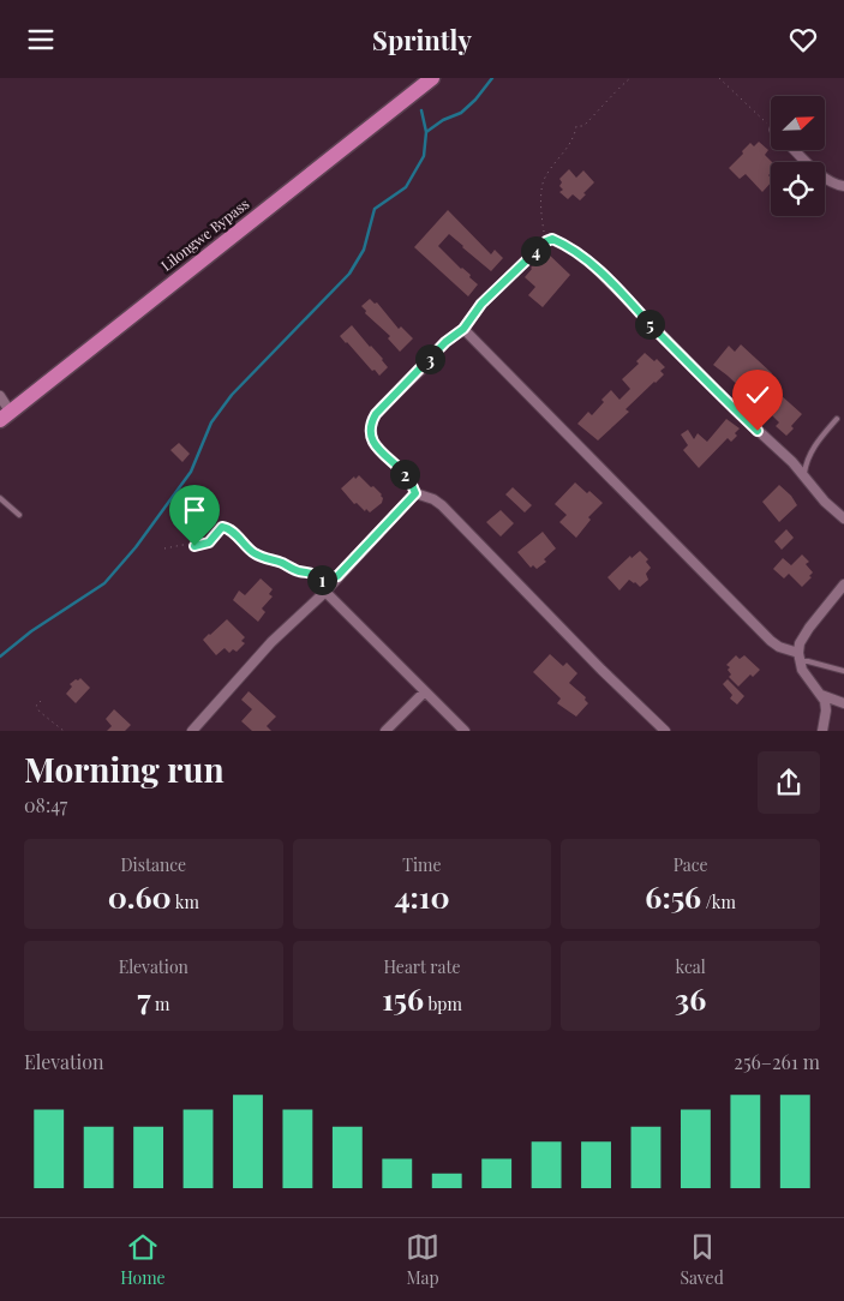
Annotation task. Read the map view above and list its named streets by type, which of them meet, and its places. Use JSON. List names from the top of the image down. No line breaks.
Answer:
{"streets":{"main road":["Lilongwe Bypass"]},"north":"top right","page":{"header":"Sprintly","pins":["4","5","3","2","1"],"heading":["Morning run","08:47"],"stats":[["Distance","0.60 km"],["Time","4:10"],["Pace","6:56 /km"],["Elevation","7 m"],["Heart rate","156 bpm"],["kcal","36"]],"chart":["Elevation","256–261 m"],"tabs":["Home","Map","Saved"]}}
